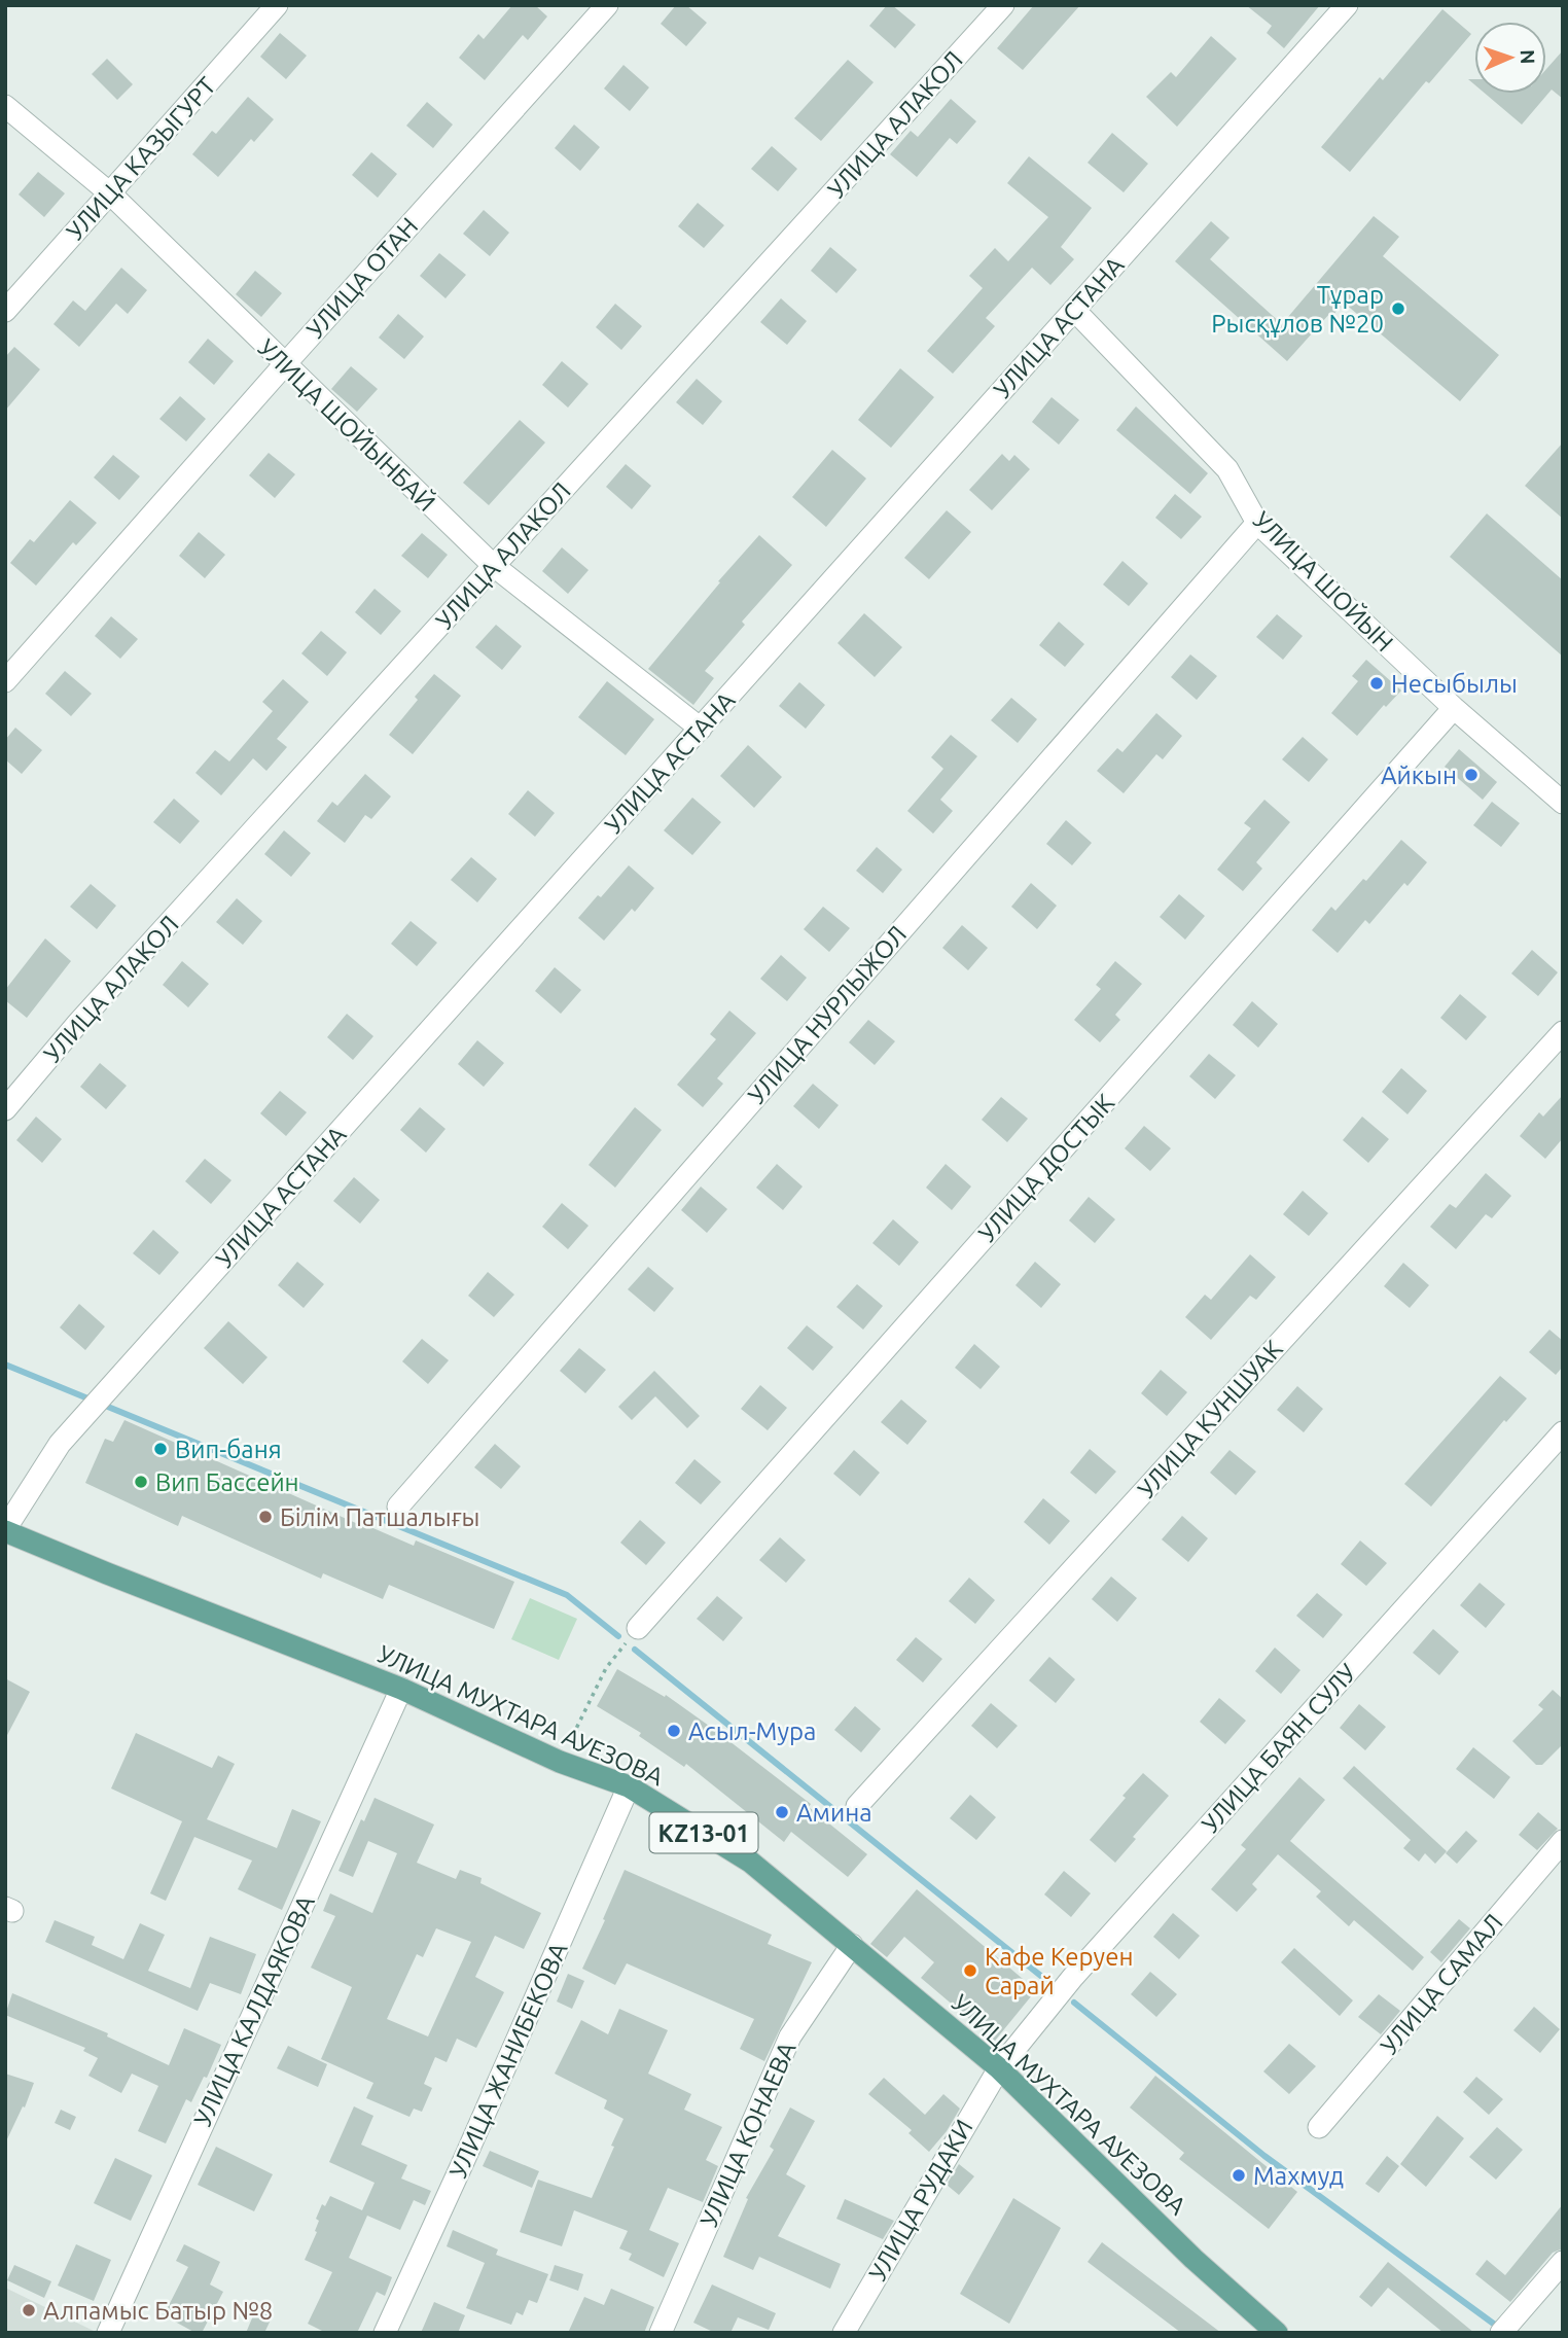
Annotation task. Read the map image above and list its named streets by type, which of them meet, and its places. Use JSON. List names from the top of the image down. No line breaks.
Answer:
{"streets":{"main road":["УЛИЦА МУХТАРА АУЕЗОВА","KZ13-01"],"street":["УЛИЦА АЛАКОЛ","УЛИЦА КАЗЫГУРТ","УЛИЦА ОТАН","УЛИЦА АСТАНА","УЛИЦА ШОЙЫНБАЙ","УЛИЦА ШОЙЫН","УЛИЦА НУРЛЫЖОЛ","УЛИЦА ДОСТЫК","УЛИЦА КУНШУАК","УЛИЦА БАЯН СУЛУ","УЛИЦА САМАЛ","УЛИЦА КАЛДАЯКОВА","УЛИЦА ЖАНИБЕКОВА","УЛИЦА КОНАЕВА","УЛИЦА РУДАКИ"]},"crossings":[["УЛИЦА АЛАКОЛ","УЛИЦА ШОЙЫНБАЙ"],["УЛИЦА КАЗЫГУРТ","УЛИЦА ШОЙЫНБАЙ"],["УЛИЦА ОТАН","УЛИЦА ШОЙЫНБАЙ"],["УЛИЦА АСТАНА","УЛИЦА ШОЙЫНБАЙ"],["УЛИЦА АСТАНА","УЛИЦА ШОЙЫН"],["УЛИЦА АСТАНА","УЛИЦА МУХТАРА АУЕЗОВА"],["УЛИЦА ШОЙЫН","УЛИЦА НУРЛЫЖОЛ"],["УЛИЦА ШОЙЫН","УЛИЦА ДОСТЫК"],["УЛИЦА МУХТАРА АУЕЗОВА","УЛИЦА БАЯН СУЛУ"],["УЛИЦА МУХТАРА АУЕЗОВА","УЛИЦА КАЛДАЯКОВА"],["УЛИЦА МУХТАРА АУЕЗОВА","УЛИЦА ЖАНИБЕКОВА"],["УЛИЦА МУХТАРА АУЕЗОВА","УЛИЦА КОНАЕВА"],["УЛИЦА МУХТАРА АУЕЗОВА","УЛИЦА РУДАКИ"],["УЛИЦА БАЯН СУЛУ","УЛИЦА РУДАКИ"]],"places":["Тұрар Рысқұлов №20","Несыбылы","Айкын","Вип-баня","Вип Бассейн","Білім Патшалығы","Асыл-Мура","Амина","Кафе Керуен Сарай","Махмуд","Алпамыс Батыр №8"],"north":"right"}
